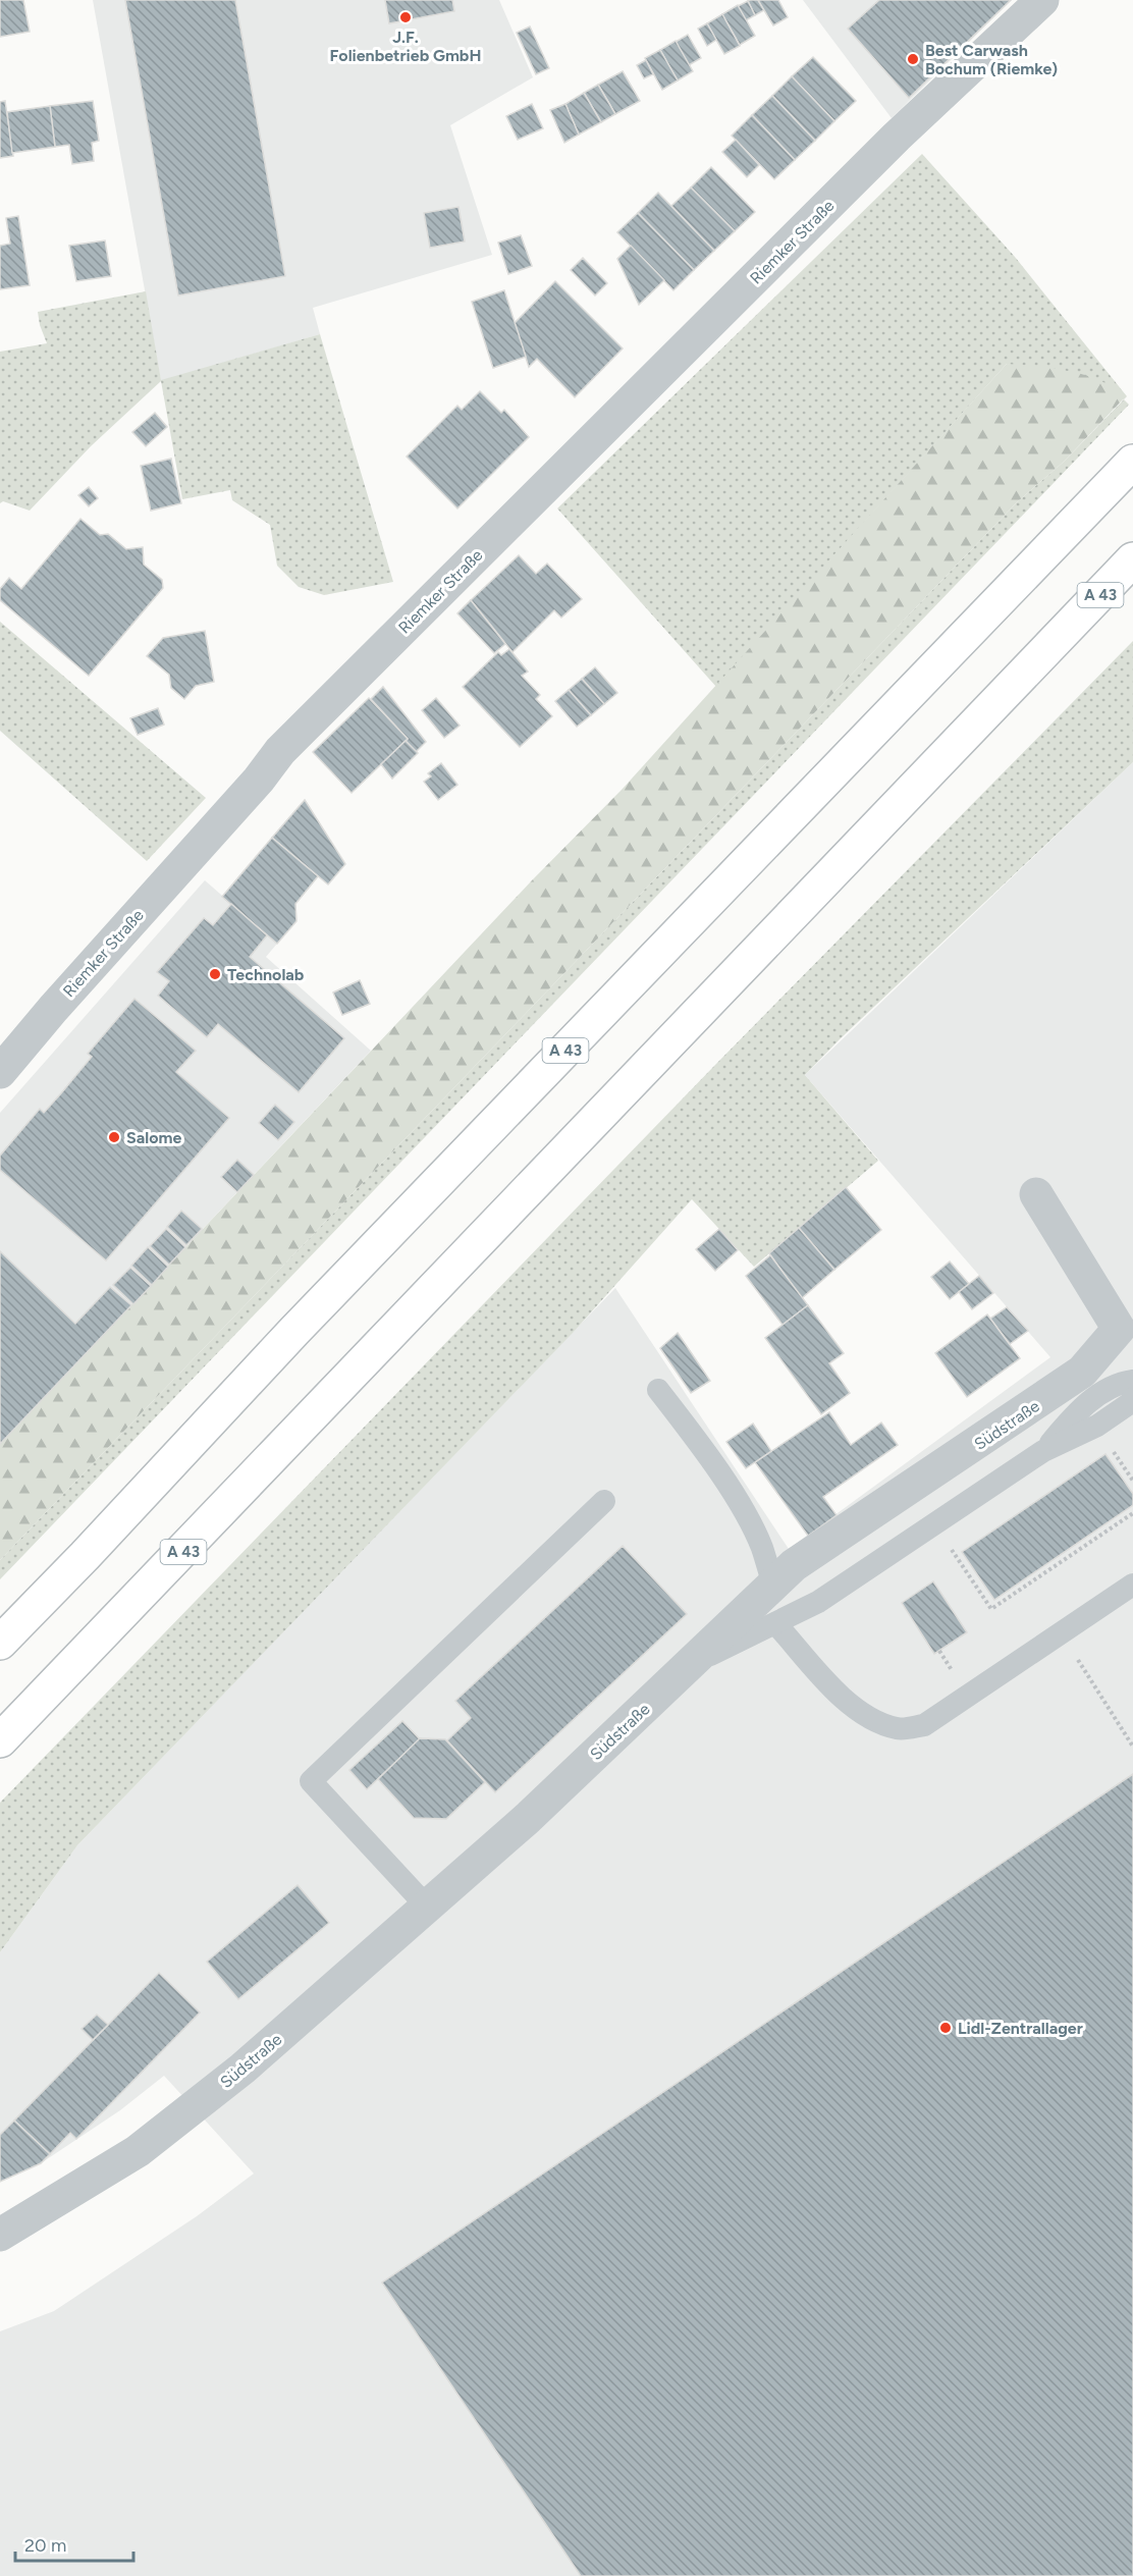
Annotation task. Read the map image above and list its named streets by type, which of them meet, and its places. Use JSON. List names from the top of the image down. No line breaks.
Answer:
{"streets":{"highway":["A 43"],"street":["Riemker Straße","Südstraße"]},"places":["J.F. Folienbetrieb GmbH","Best Carwash Bochum (Riemke)","Technolab","Salome","Lidl-Zentrallager"],"scale_bar":"20 m"}
